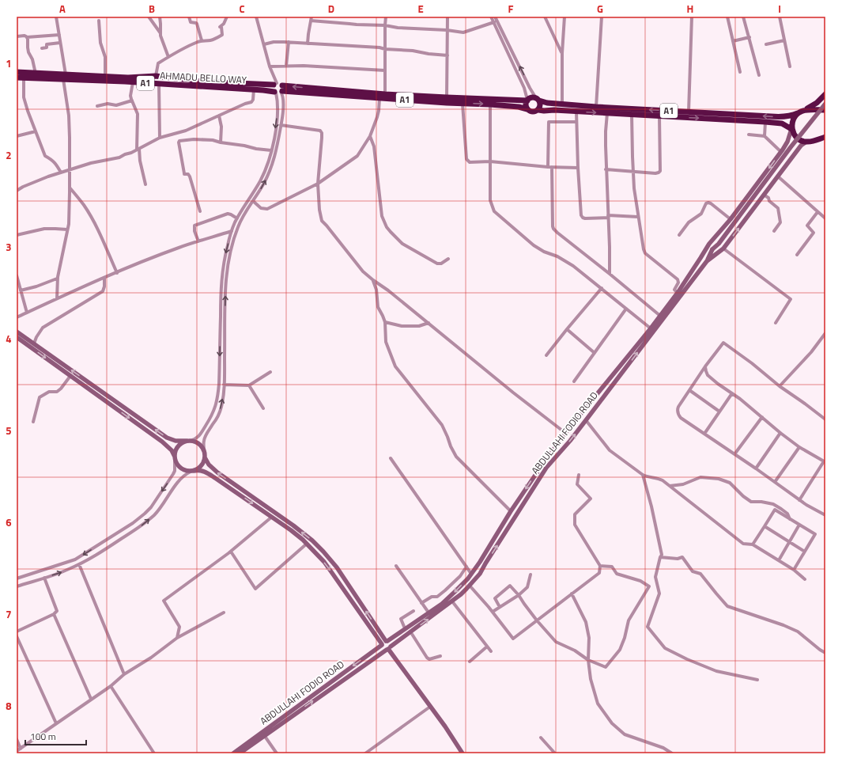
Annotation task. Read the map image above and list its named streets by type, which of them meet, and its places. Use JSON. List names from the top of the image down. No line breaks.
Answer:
{"streets":{"highway":["AHMADU BELLO WAY","A1"],"main road":["ABDULLAHI FODIO ROAD"]},"crossings":[["AHMADU BELLO WAY","A1"],["A1","ABDULLAHI FODIO ROAD"]],"scale_bar":"100 m","grid":{"columns":["A","B","C","D","E","F","G","H","I"],"rows":["1","2","3","4","5","6","7","8"]}}
